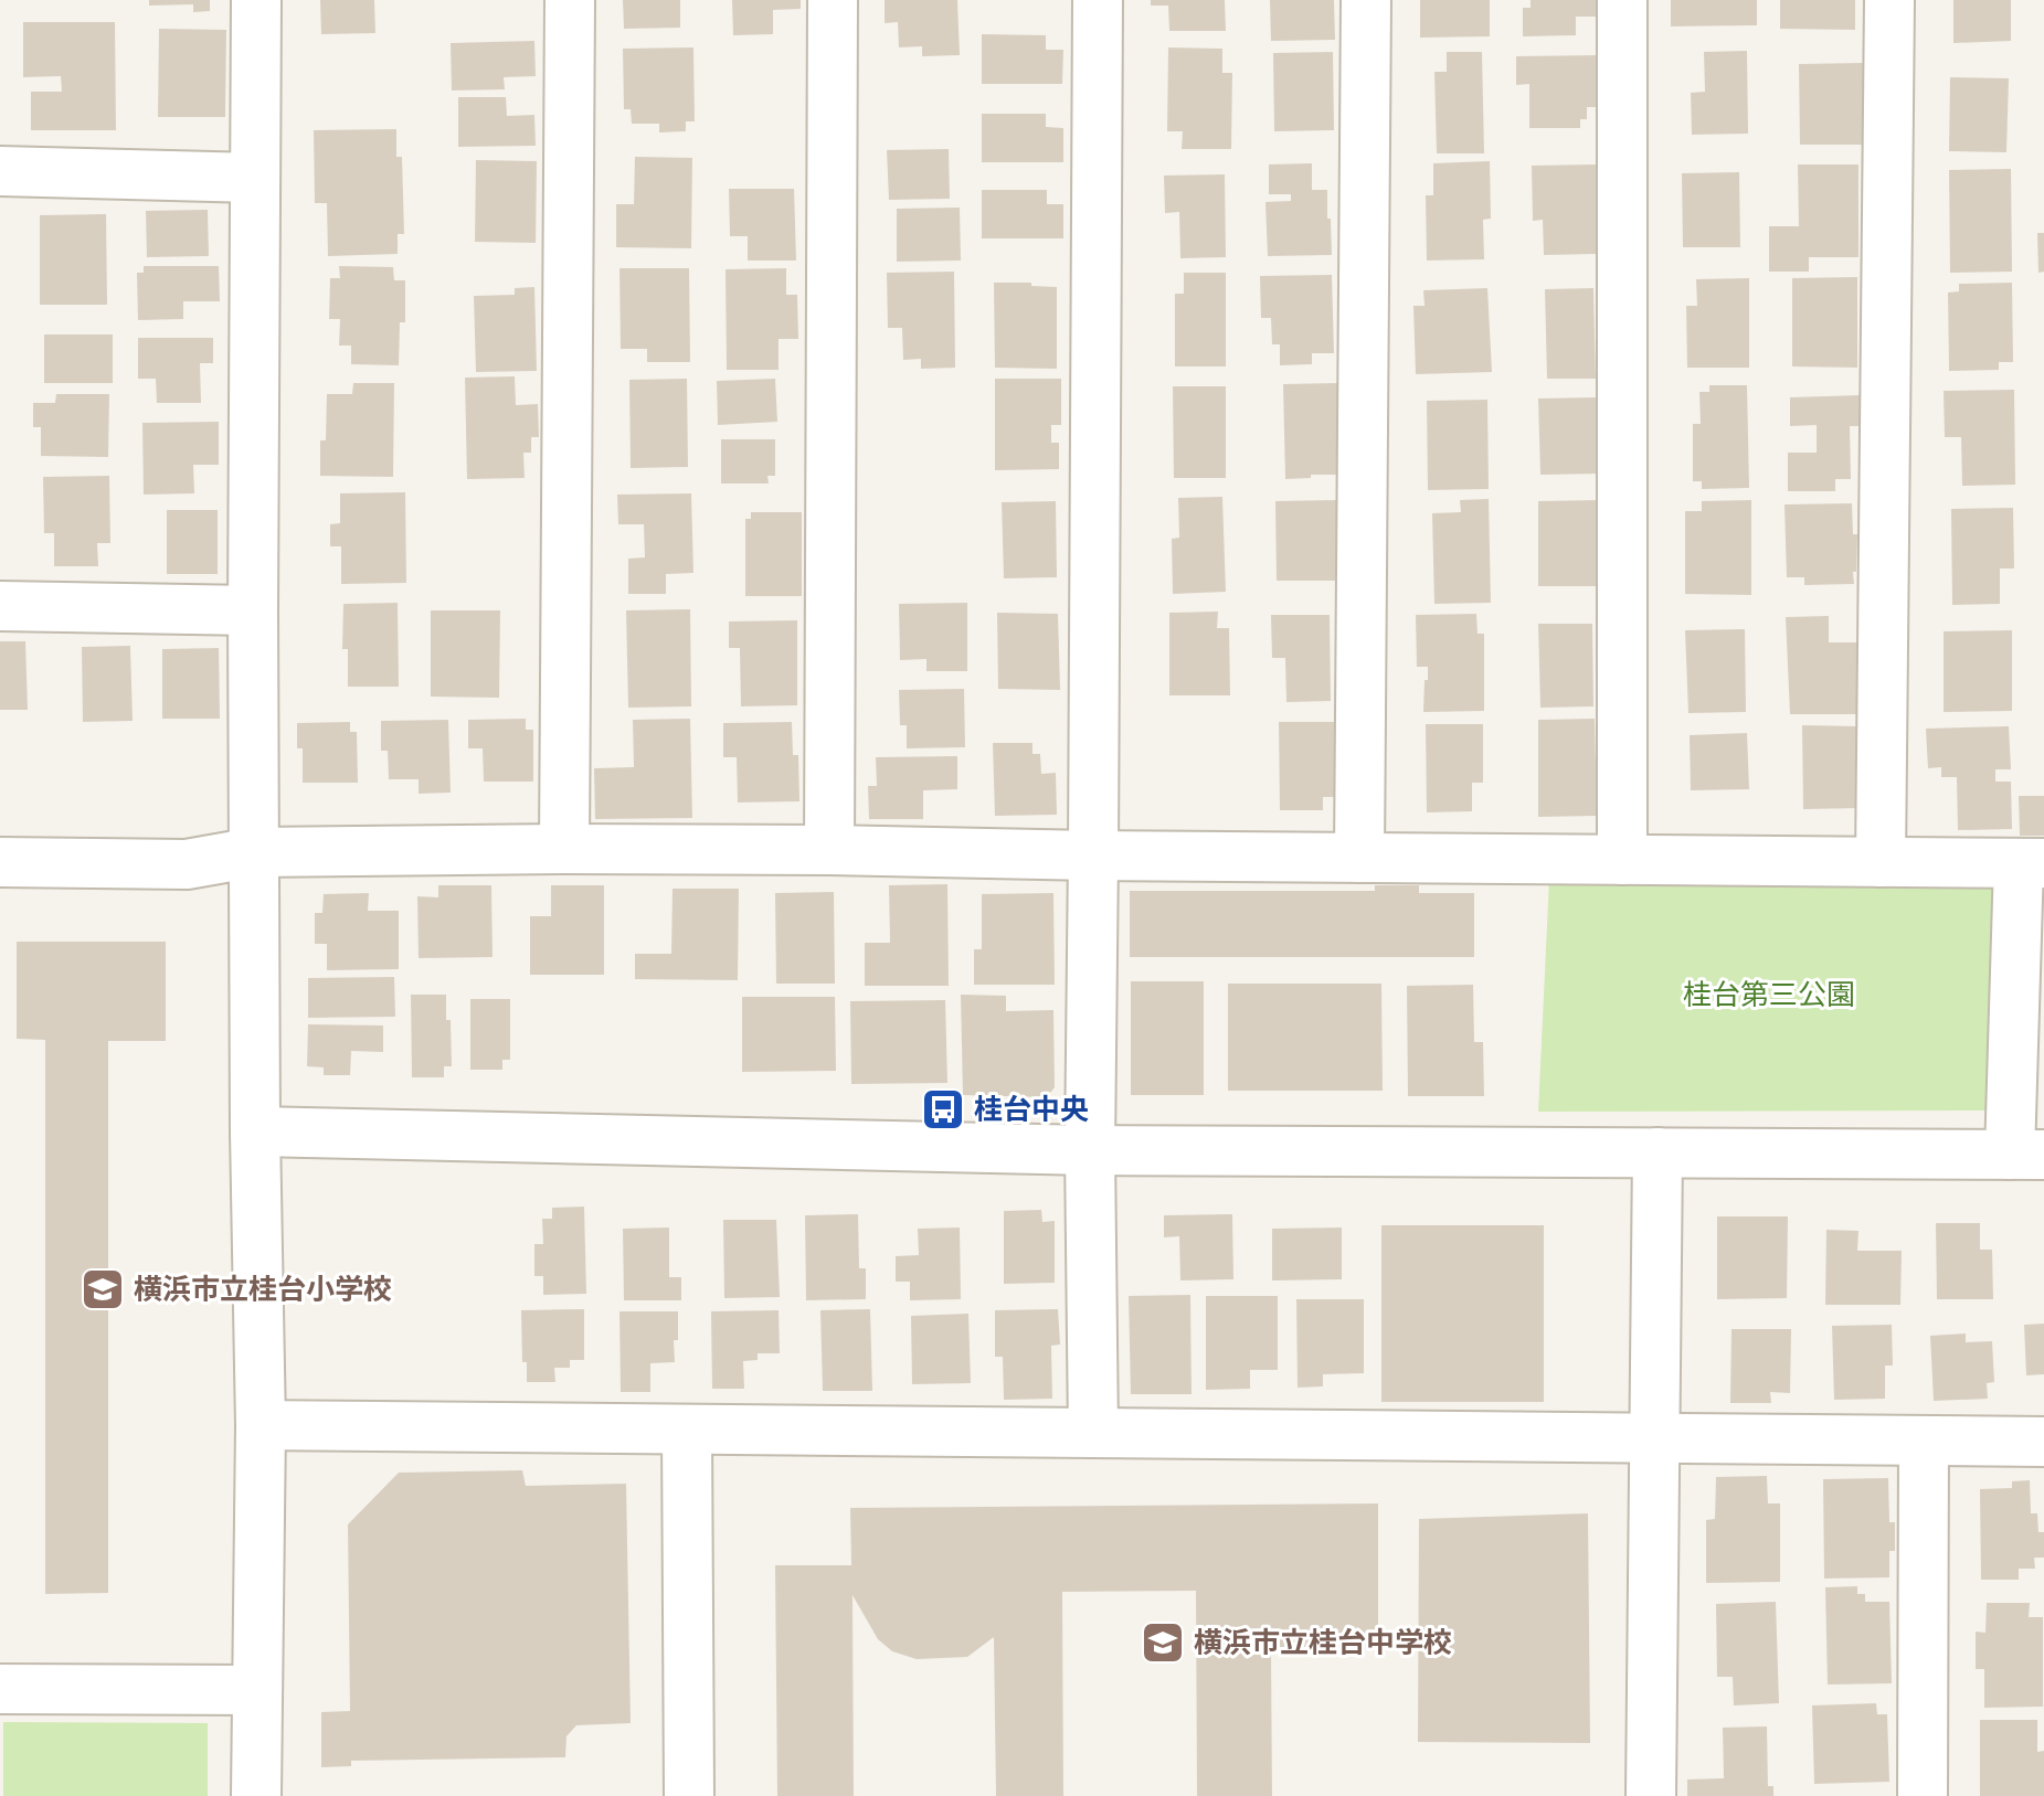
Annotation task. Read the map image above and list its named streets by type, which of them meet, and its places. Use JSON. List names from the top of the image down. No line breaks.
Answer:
{"parks":["桂台第三公園"],"places":{"bus stop":["桂台中央"],"school or university":["横浜市立桂台小学校","横浜市立桂台中学校"]}}
